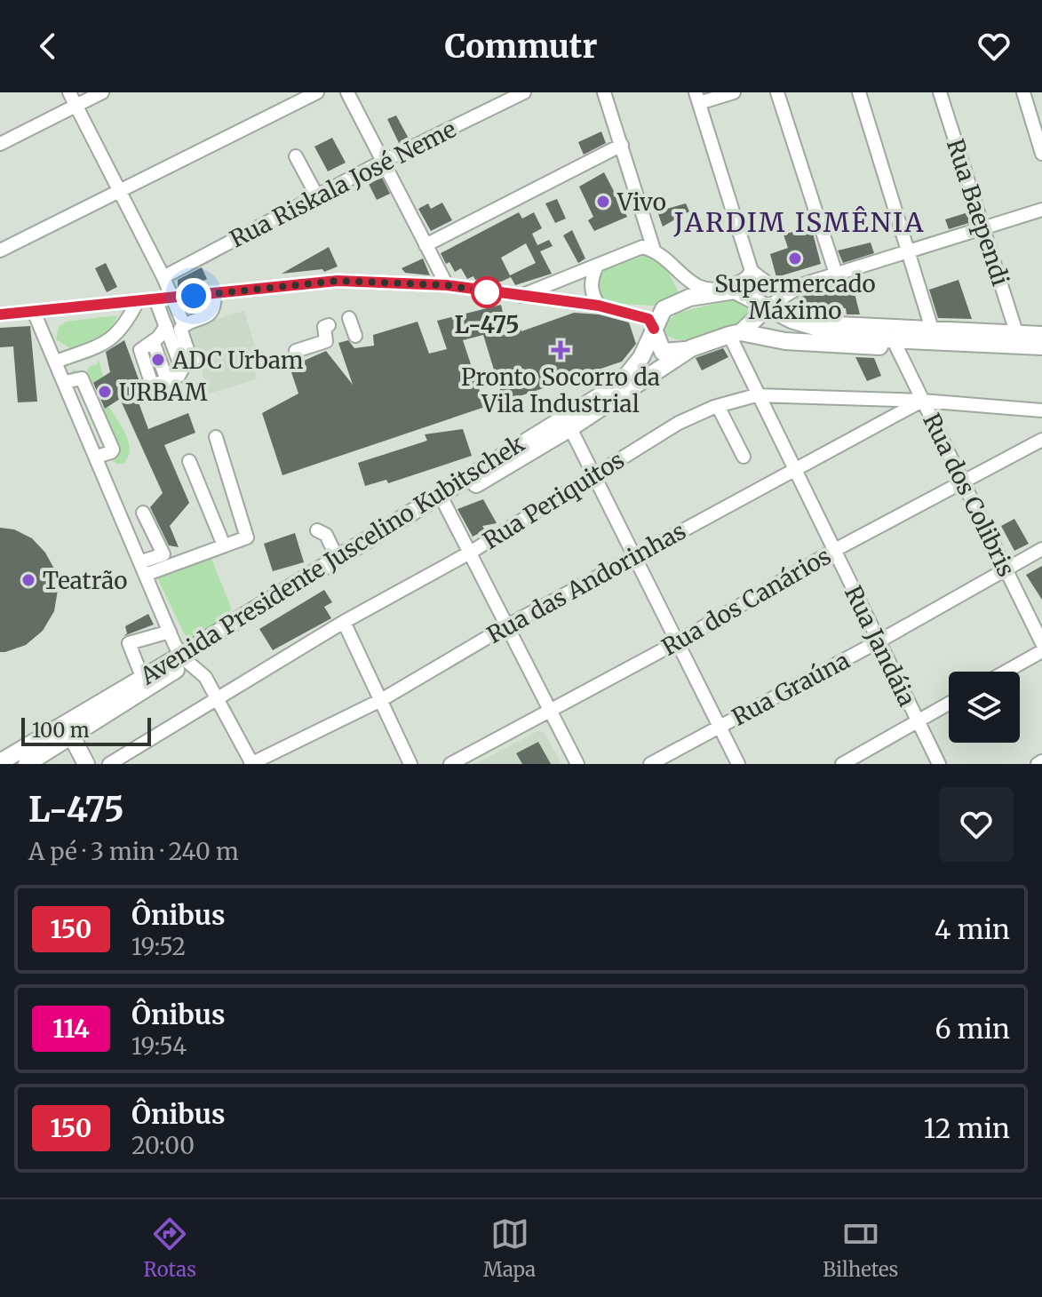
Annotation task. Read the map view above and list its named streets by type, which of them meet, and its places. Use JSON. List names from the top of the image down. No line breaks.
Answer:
{"streets":{"main road":["Avenida Presidente Juscelino Kubitschek"],"street":["Rua Riskala José Neme","Rua Baependi","Rua dos Colibris","Rua Periquitos","Rua das Andorinhas","Rua dos Canários","Rua Jandáia","Rua Graúna"]},"crossings":[["Rua dos Colibris","Rua Periquitos"],["Rua dos Colibris","Rua das Andorinhas"],["Rua dos Colibris","Rua dos Canários"],["Rua dos Colibris","Rua Graúna"],["Rua Periquitos","Rua das Andorinhas"],["Rua Periquitos","Rua Jandáia"],["Avenida Presidente Juscelino Kubitschek","Rua Jandáia"],["Rua das Andorinhas","Rua Jandáia"],["Rua dos Canários","Rua Jandáia"],["Rua Jandáia","Rua Graúna"]],"districts":["JARDIM ISMÊNIA"],"places":{"other":["Vivo","Supermercado Máximo","L-475","ADC Urbam","URBAM","Teatrão"],"health":["Pronto Socorro da Vila Industrial"]},"lines":["bus line 150"],"scale_bar":"100 m","page":{"header":"Commutr","scale":"100 m","heading":["L-475","A pé · 3 min · 240 m"],"list":[{"mark":"150","name":"Ônibus","note":"19:52","value":"4 min"},{"mark":"114","name":"Ônibus","note":"19:54","value":"6 min"},{"mark":"150","name":"Ônibus","note":"20:00","value":"12 min"}],"tabs":["Rotas","Mapa","Bilhetes"]}}
